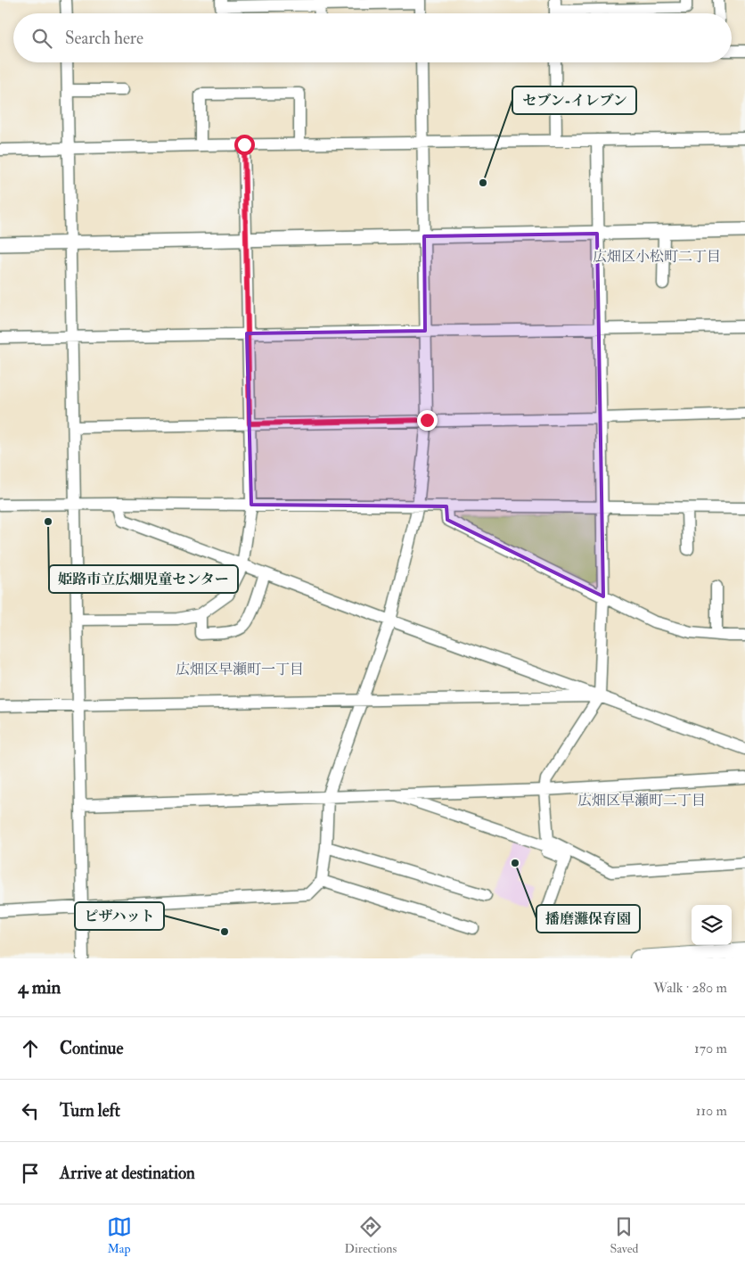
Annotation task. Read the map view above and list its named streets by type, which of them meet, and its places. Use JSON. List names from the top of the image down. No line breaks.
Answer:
{"districts":["広畑区小松町二丁目","広畑区早瀬町一丁目","広畑区早瀬町二丁目"],"places":["セブン-イレブン","姫路市立広畑児童センター","播磨灘保育園","ピザハット"],"page":{"search":"Search here","heading":["4 min","Walk · 280 m"],"list":[["Continue","170 m"],["Turn left","110 m"],"Arrive at destination"],"nav":["Map","Directions","Saved"]}}
